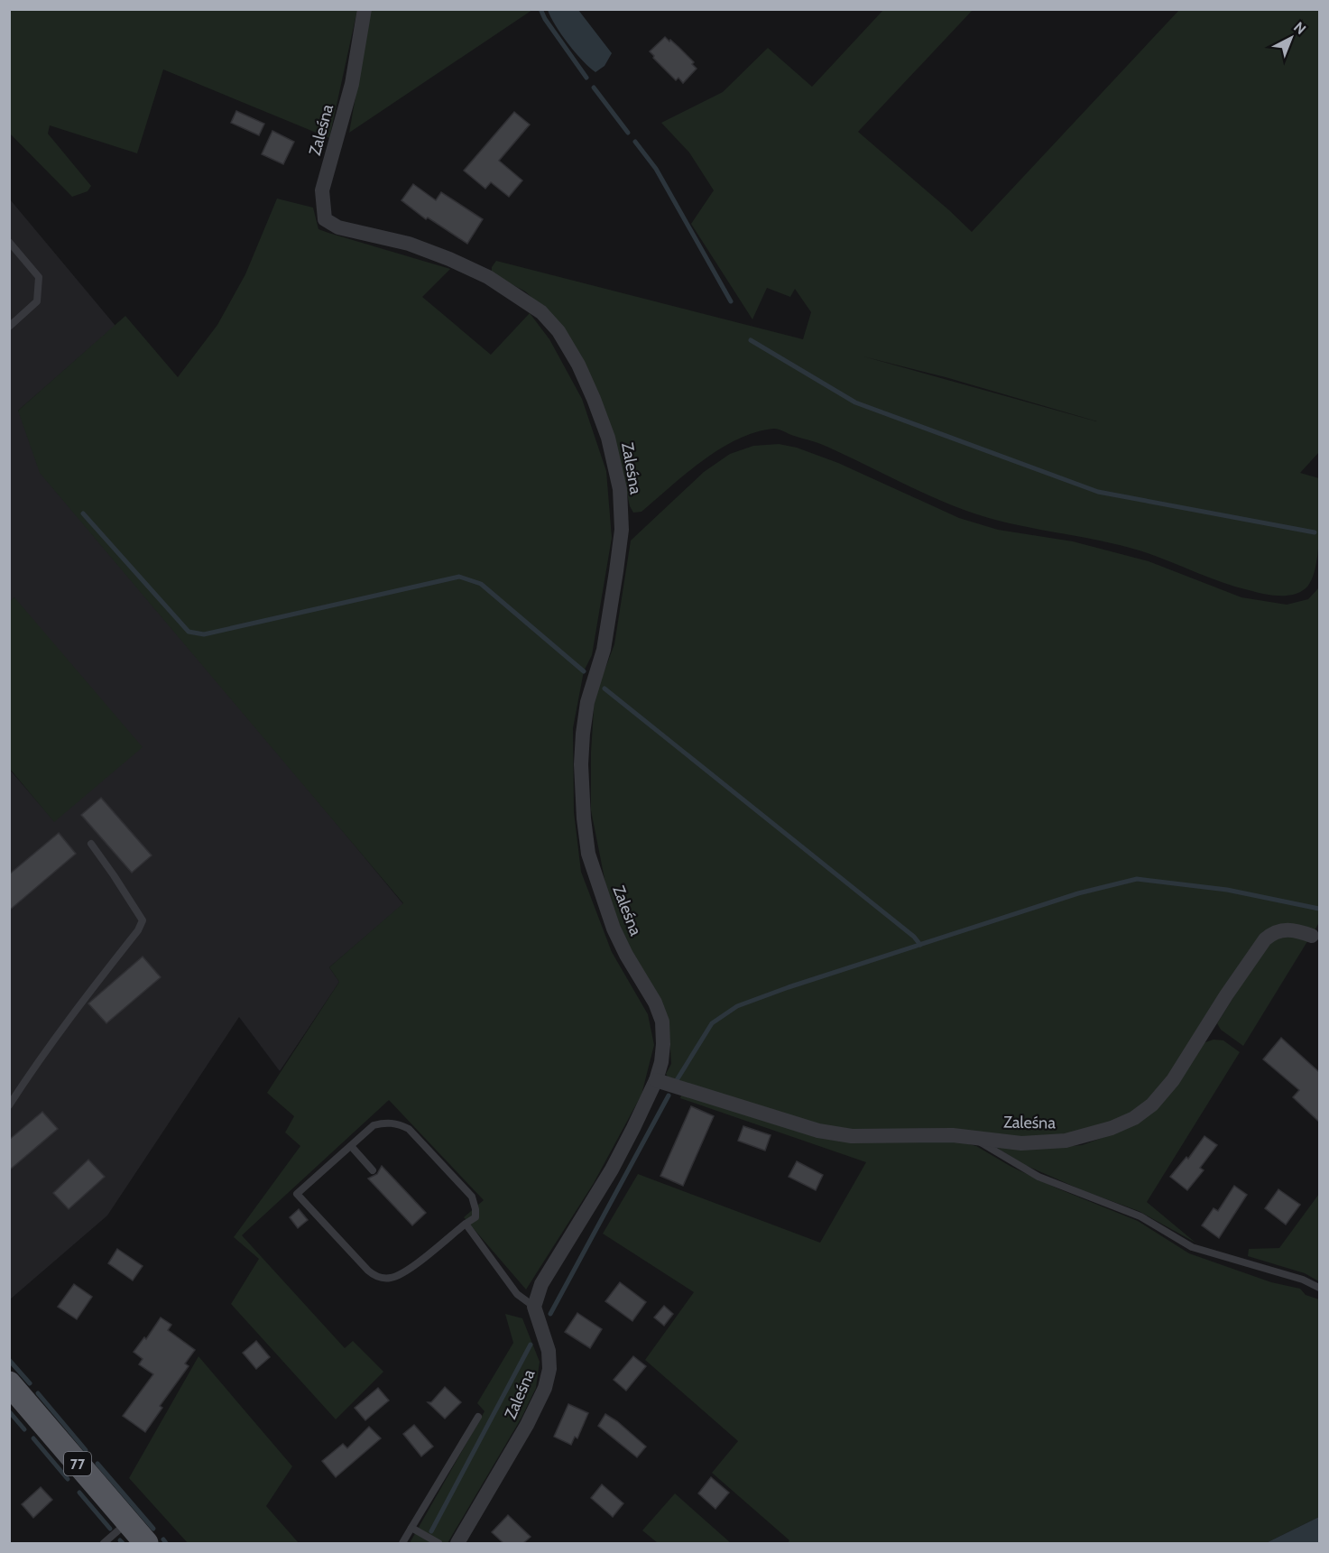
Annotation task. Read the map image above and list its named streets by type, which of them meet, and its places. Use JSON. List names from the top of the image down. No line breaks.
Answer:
{"streets":{"main road":["77"],"street":["Zaleśna"]},"north":"top right"}
